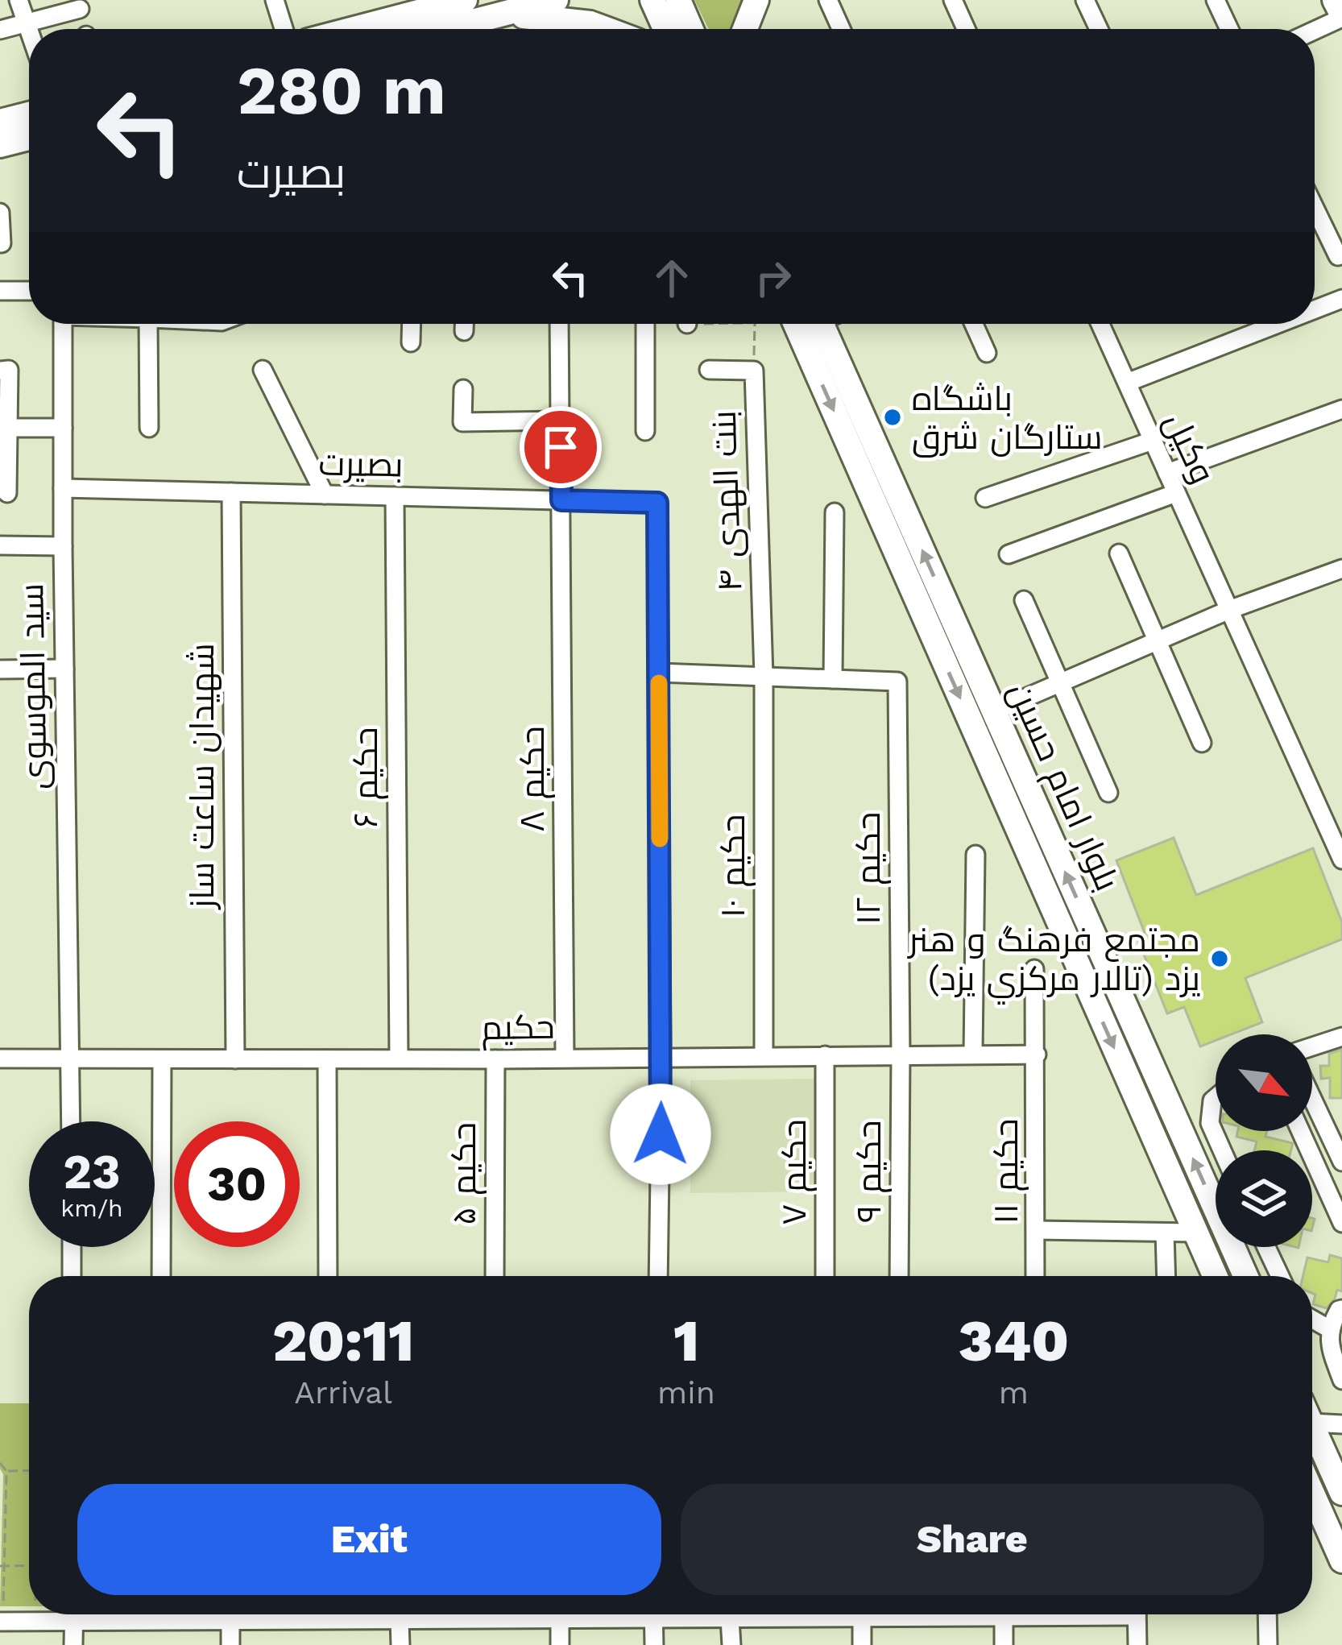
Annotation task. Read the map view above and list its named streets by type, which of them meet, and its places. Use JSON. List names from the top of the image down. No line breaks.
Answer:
{"streets":{"main road":["بلوار امام حسین"],"street":["وکیل","بصیرت","بنت الهدی ۴","سید الموسوی","شهیدان ساعت ساز","حکیم ۶","حکیم ۸","حکیم ۱۰","حکیم ۱۲","حکیم","حکیم ۹","حکیم ۱۱","حکیم ۷","حکیم ۵"]},"crossings":[["بصیرت","سید الموسوی"],["بصیرت","شهیدان ساعت ساز"],["بصیرت","حکیم ۶"],["بصیرت","حکیم ۸"],["بنت الهدی ۴","حکیم ۱۰"],["سید الموسوی","حکیم"],["شهیدان ساعت ساز","حکیم"],["حکیم ۶","حکیم"],["حکیم ۸","حکیم"],["حکیم ۱۰","حکیم"],["حکیم ۱۲","حکیم"],["حکیم ۱۲","حکیم ۹"],["حکیم","حکیم ۹"],["حکیم","حکیم ۱۱"],["حکیم","حکیم ۷"],["حکیم","حکیم ۵"]],"places":["باشگاه ستارگان شرق","مجتمع فرهنگ و هنر یزد (تالار مركزي یزد)"],"north":"bottom right","page":{"turn":["280 m","بصیرت"],"speed":"23 km/h","limit":"30","eta":["20:11","Arrival","1","min","340","m"],"buttons":["Exit","Share"]}}
